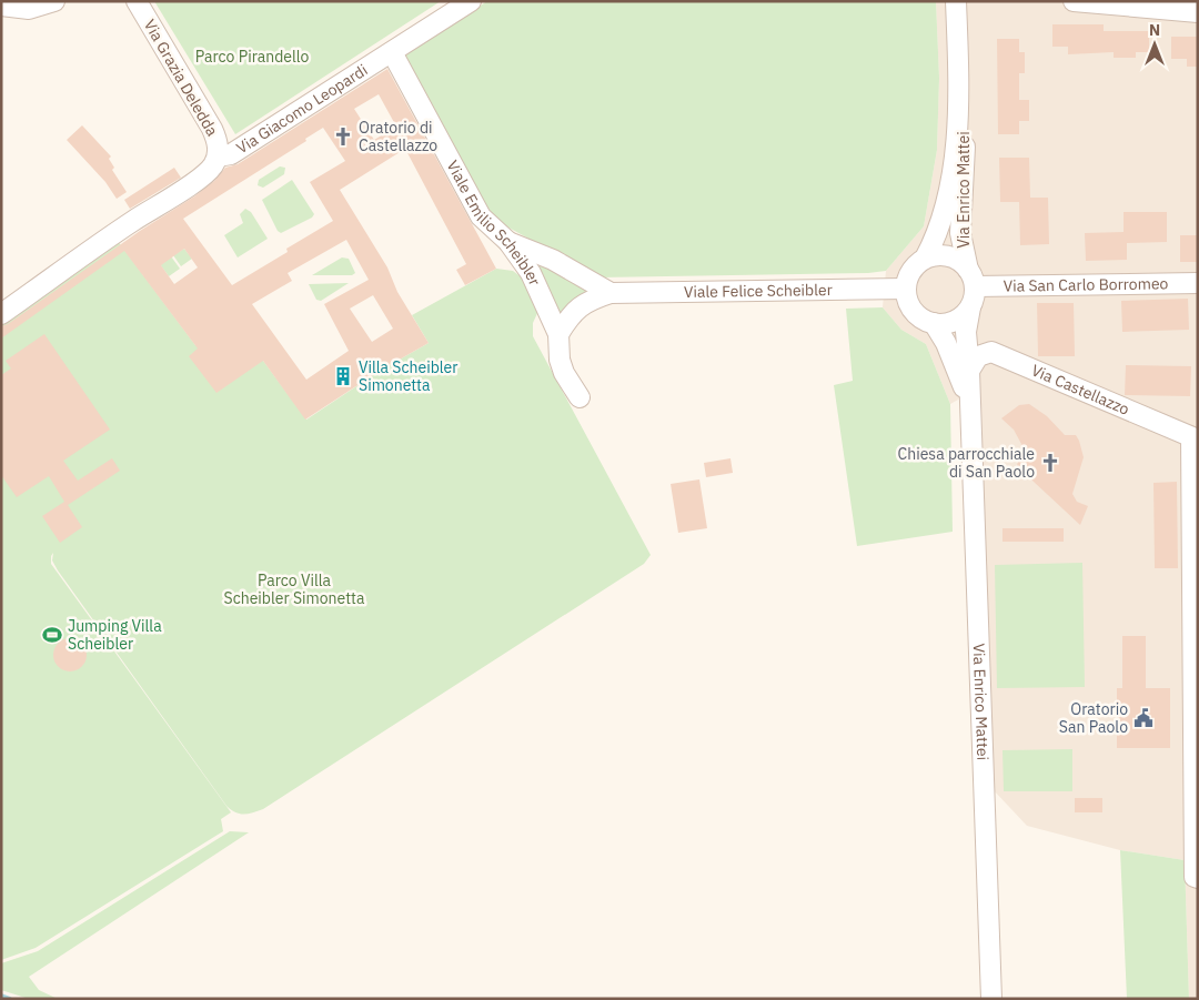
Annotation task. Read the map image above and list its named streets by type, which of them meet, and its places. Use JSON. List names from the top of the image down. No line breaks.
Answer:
{"streets":{"street":["Via Grazia Deledda","Via Giacomo Leopardi","Via Enrico Mattei","Viale Emilio Scheibler","Via San Carlo Borromeo","Viale Felice Scheibler","Via Castellazzo"]},"crossings":[["Via Grazia Deledda","Via Giacomo Leopardi"],["Via Giacomo Leopardi","Viale Emilio Scheibler"],["Via Enrico Mattei","Via San Carlo Borromeo"],["Via Enrico Mattei","Viale Felice Scheibler"],["Via Enrico Mattei","Via Castellazzo"],["Viale Emilio Scheibler","Viale Felice Scheibler"],["Via San Carlo Borromeo","Viale Felice Scheibler"]],"parks":["Parco Pirandello","Parco Villa Scheibler Simonetta"],"places":{"church":["Oratorio di Castellazzo","Chiesa parrocchiale di San Paolo"],"building":["Villa Scheibler Simonetta"],"sports":["Jumping Villa Scheibler"],"public building":["Oratorio San Paolo"]},"north":"top"}
